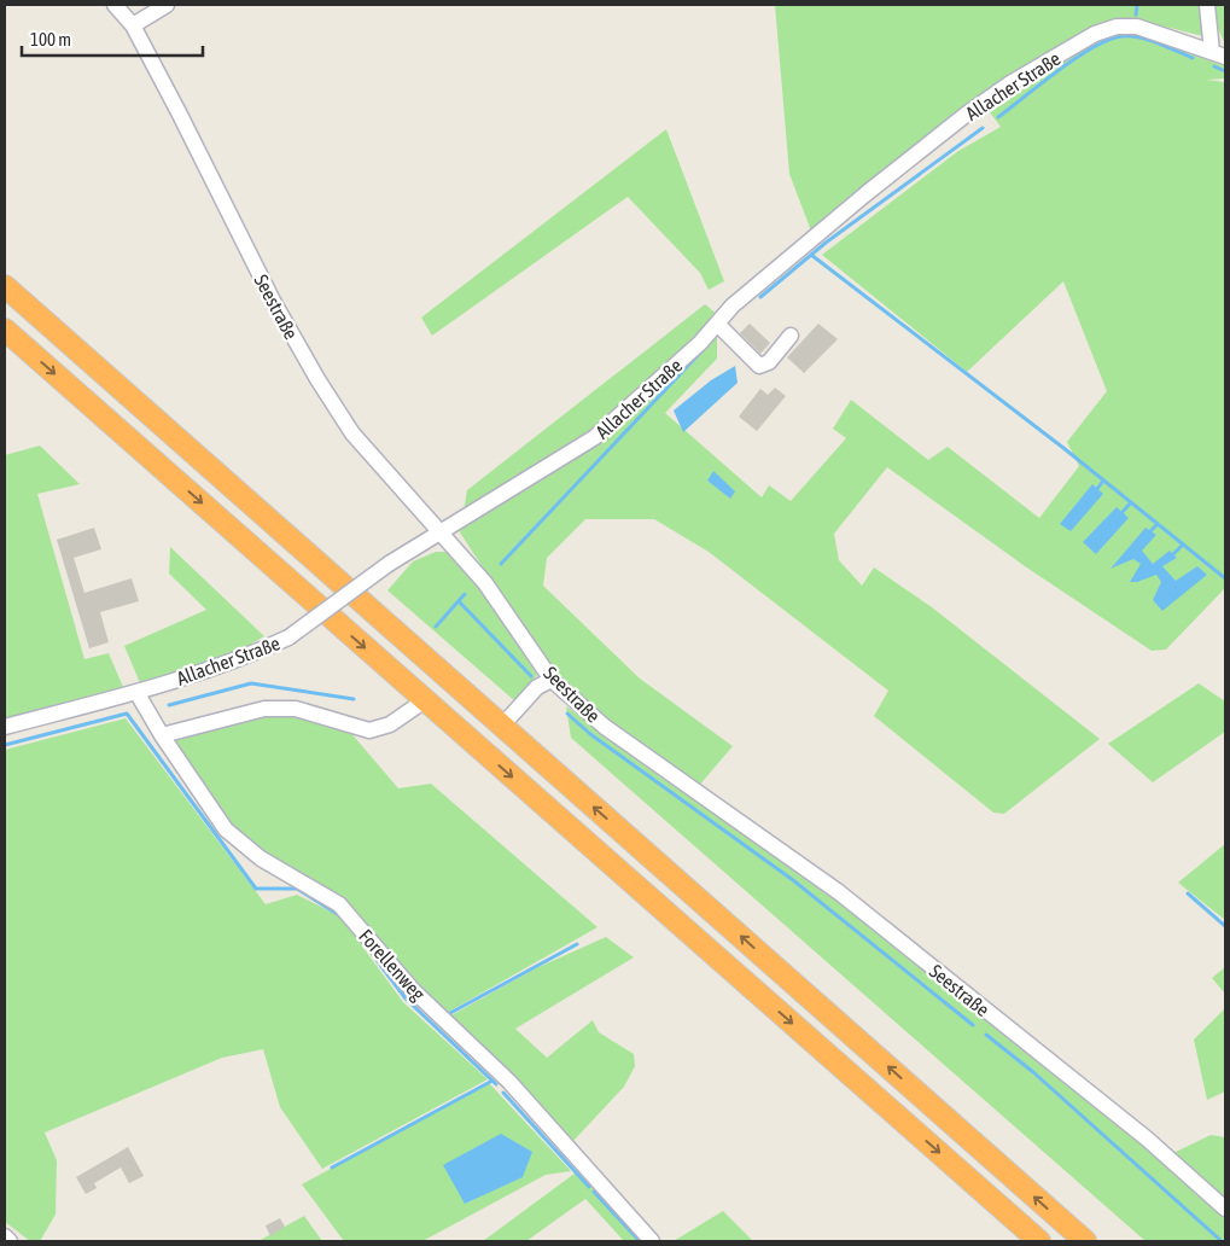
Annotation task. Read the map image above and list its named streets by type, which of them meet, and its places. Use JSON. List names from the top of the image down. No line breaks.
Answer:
{"streets":{"street":["Allacher Straße","Seestraße","Forellenweg"]},"crossings":[["Allacher Straße","Seestraße"],["Allacher Straße","Forellenweg"]],"scale_bar":"100 m"}
